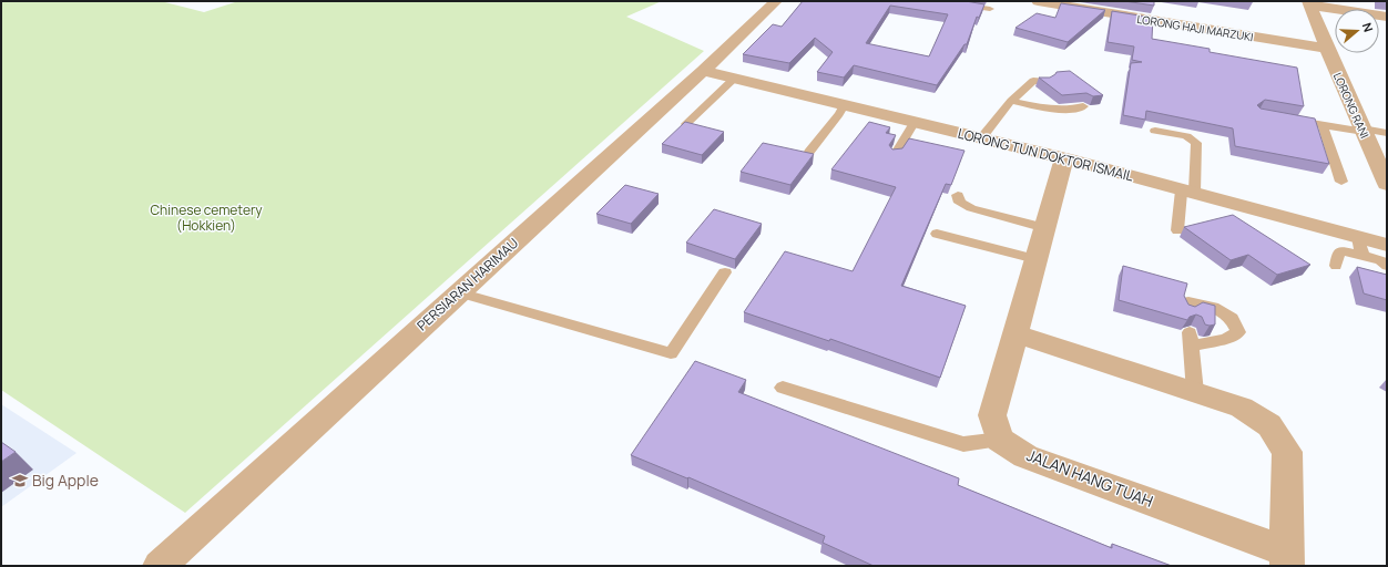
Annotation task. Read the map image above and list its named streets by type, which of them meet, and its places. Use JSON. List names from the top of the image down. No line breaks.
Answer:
{"streets":{"street":["LORONG HAJI MARZUKI","LORONG RANI","LORONG TUN DOKTOR ISMAIL","PERSIARAN HARIMAU","JALAN HANG TUAH"]},"crossings":[["LORONG HAJI MARZUKI","LORONG RANI"],["LORONG TUN DOKTOR ISMAIL","PERSIARAN HARIMAU"]],"parks":["Chinese cemetery (Hokkien)"],"places":{"school or university":["Big Apple"]},"north":"right"}
